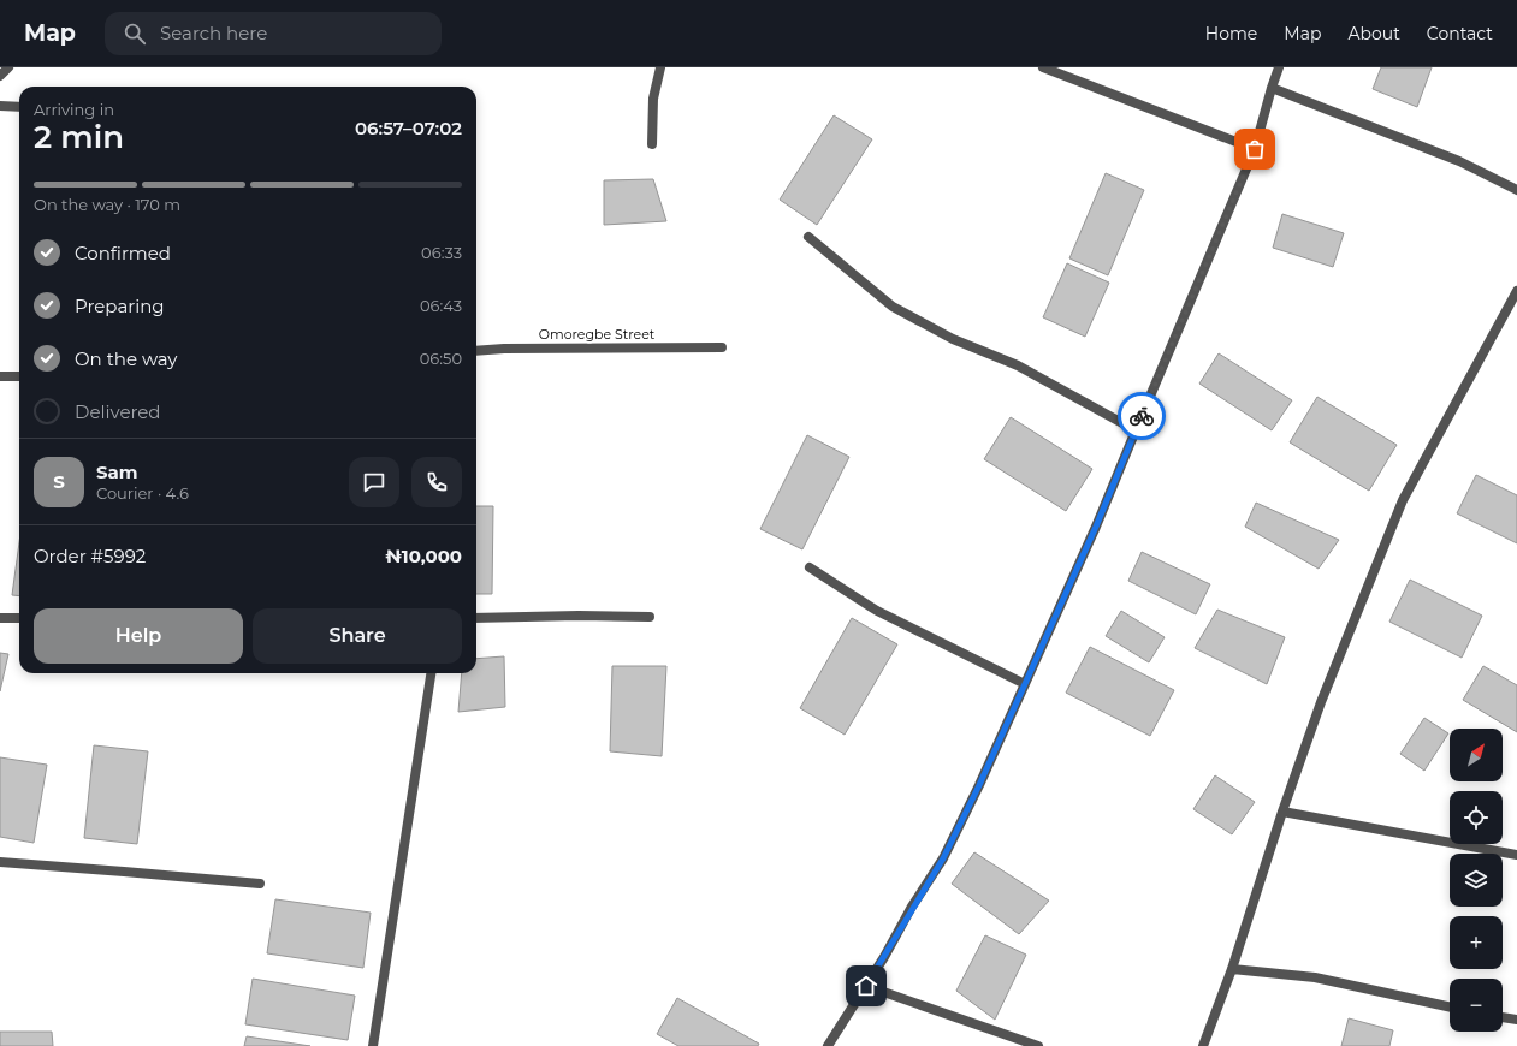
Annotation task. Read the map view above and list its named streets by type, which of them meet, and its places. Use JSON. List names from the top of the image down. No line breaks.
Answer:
{"streets":{"street":["Omoregbe Street"]},"north":"top right","page":{"header":"Map","search":"Search here","nav":["Home","Map","About","Contact"],"heading":["2 min","Arriving in","06:57–07:02"],"panel":["Sam","Courier · 4.6","Order #5992","₦10,000"],"bar":"On the way · 170 m","list":[["Confirmed","06:33"],["Preparing","06:43"],["On the way","06:50"],"Delivered"],"round":"S","buttons":["Help","Share"],"map_buttons":["+","−"]}}
